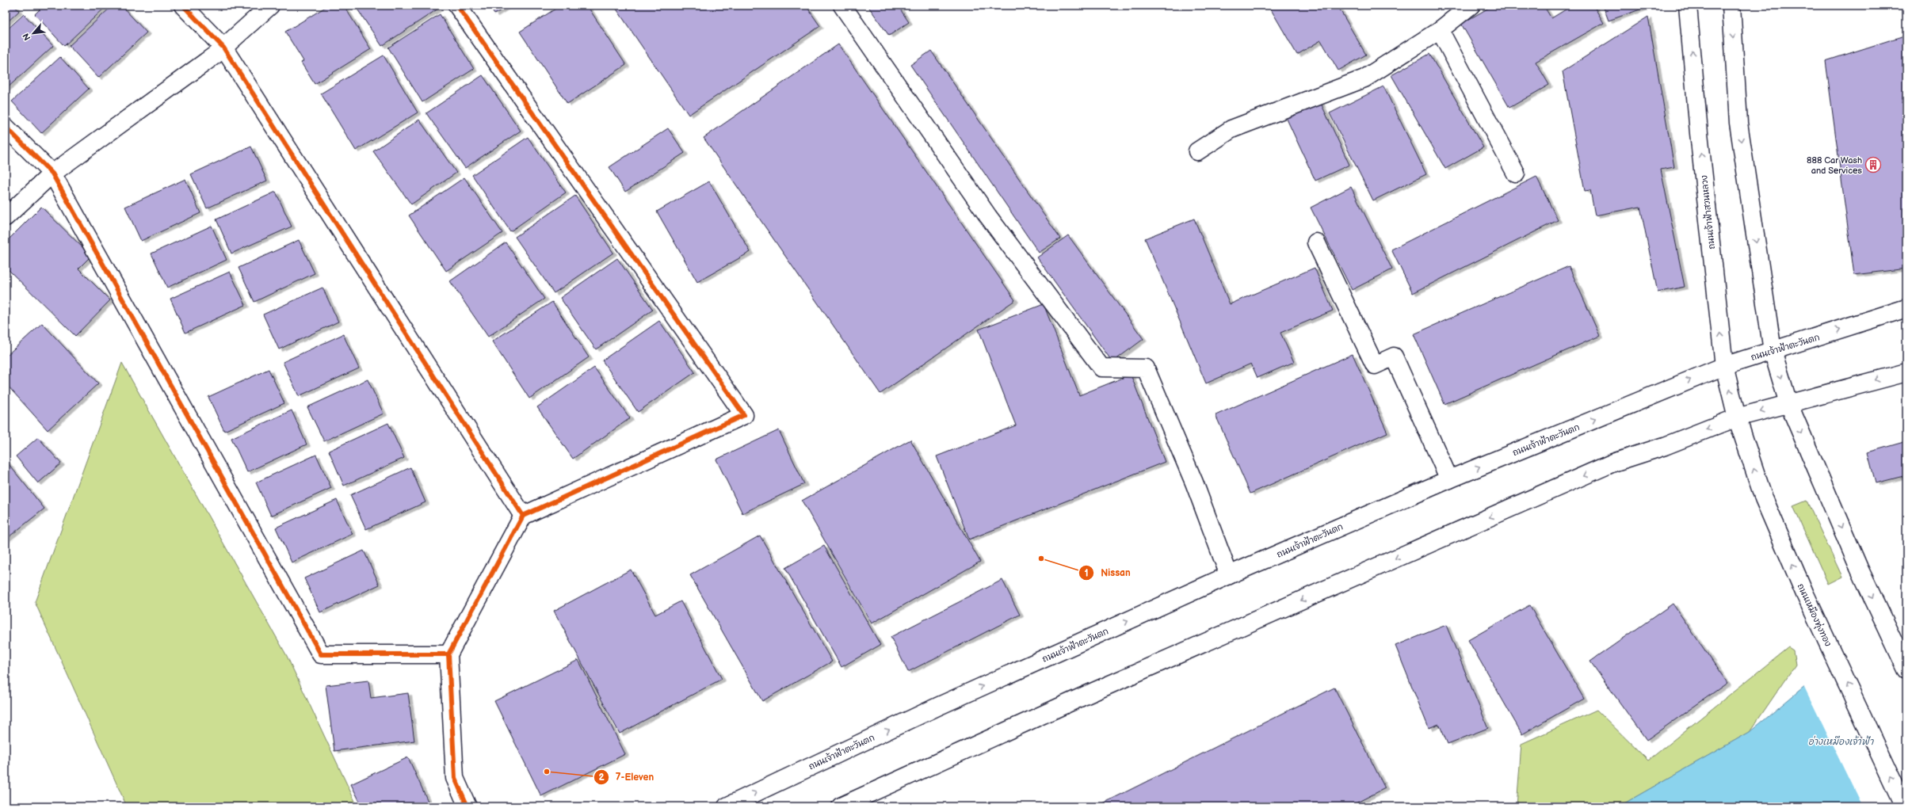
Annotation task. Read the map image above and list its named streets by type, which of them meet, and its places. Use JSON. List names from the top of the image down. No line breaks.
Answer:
{"streets":{"street":["ถนนเจ้าฟ้าสวนหลวง","ถนนเจ้าฟ้าตะวันตก","ถนนเหมืองทุ่งทอง"]},"crossings":[["ถนนเจ้าฟ้าสวนหลวง","ถนนเจ้าฟ้าตะวันตก"],["ถนนเจ้าฟ้าสวนหลวง","ถนนเหมืองทุ่งทอง"]],"water":["อ่างเหมืองเจ้าฟ้า"],"places":{"building":["888 Car Wash and Services"],"other":["Nissan","7-Eleven"]},"north":"bottom left"}
